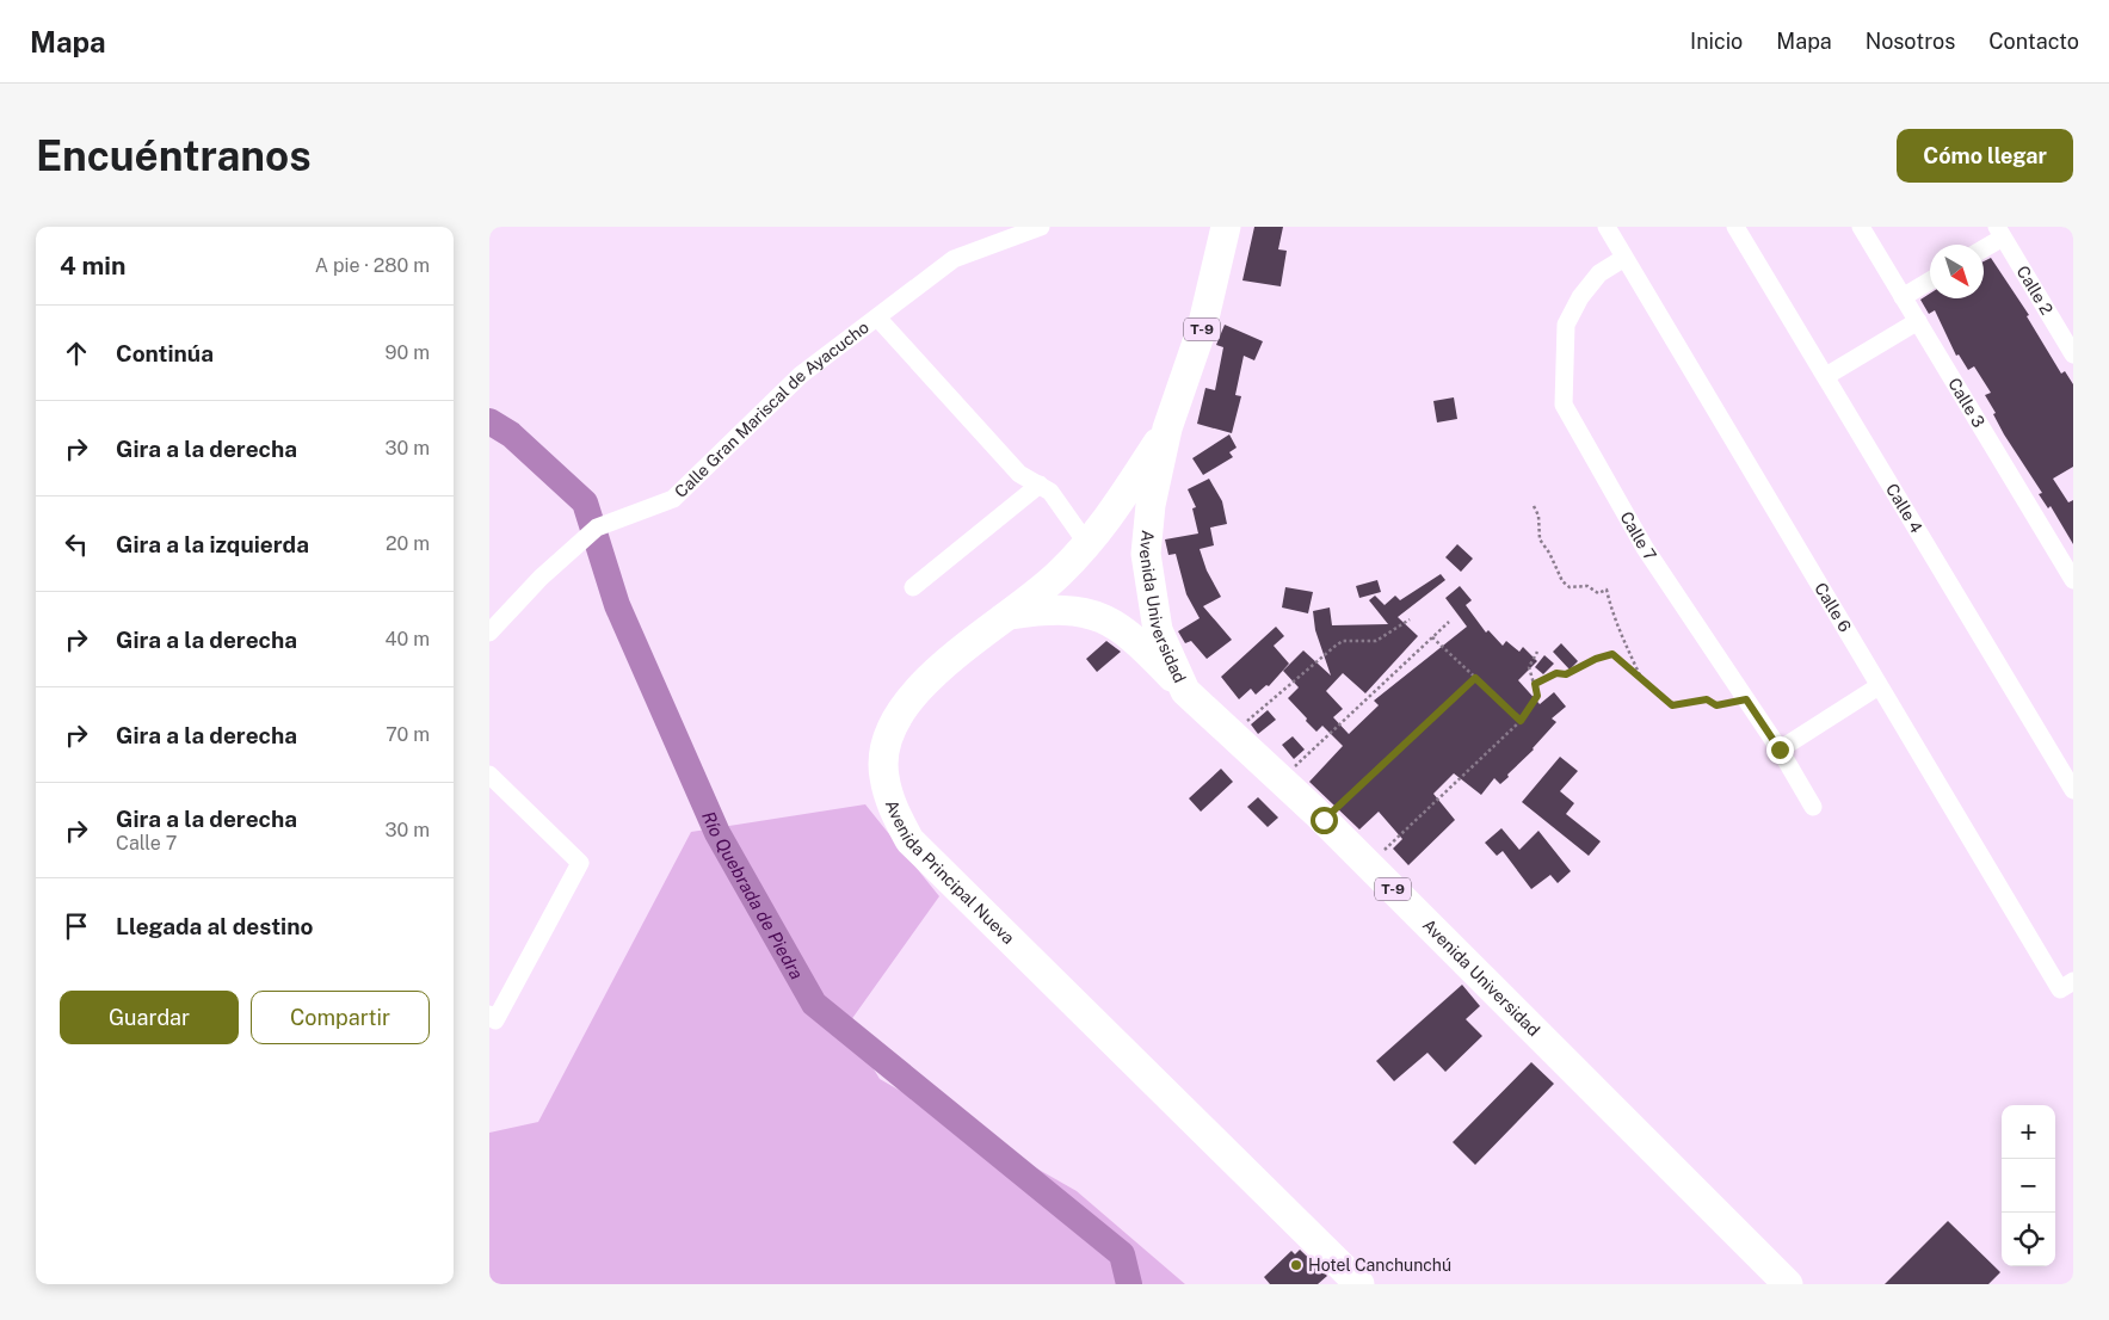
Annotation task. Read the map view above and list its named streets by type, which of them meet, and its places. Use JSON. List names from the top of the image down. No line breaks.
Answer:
{"streets":{"highway":["T-9","Avenida Universidad","Avenida Principal Nueva"],"street":["Calle 2","Calle 3","Calle Gran Mariscal de Ayacucho","Calle 4","Calle 7","Calle 6"]},"crossings":[["T-9","Avenida Universidad"],["T-9","Avenida Principal Nueva"],["Calle 7","Calle 6"],["Avenida Universidad","Avenida Principal Nueva"]],"water":["Río Quebrada de Piedra"],"places":["Hotel Canchunchú"],"north":"bottom right","page":{"header":"Mapa","nav":["Inicio","Mapa","Nosotros","Contacto"],"buttons":["Cómo llegar",["Guardar","Compartir"]],"title":"Encuéntranos","heading":["4 min","A pie · 280 m"],"list":[["Continúa","90 m"],["Gira a la derecha","30 m"],["Gira a la izquierda","20 m"],["Gira a la derecha","40 m"],["Gira a la derecha","70 m"],["Gira a la derecha","Calle 7","30 m"],"Llegada al destino"],"map_buttons":["+","−"]}}
